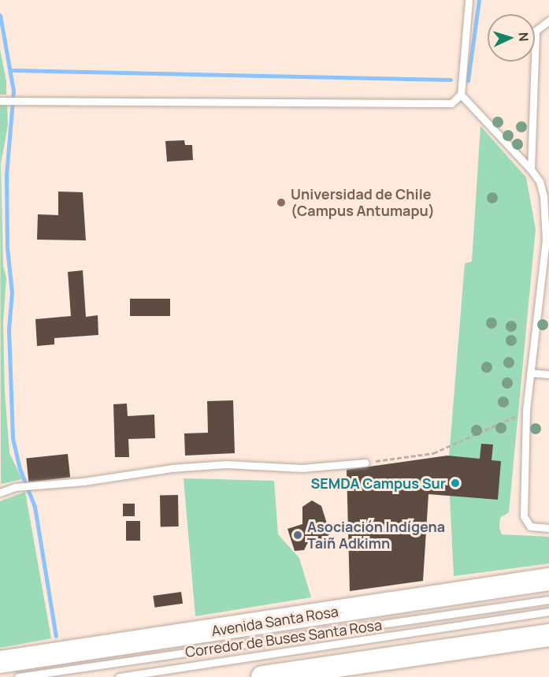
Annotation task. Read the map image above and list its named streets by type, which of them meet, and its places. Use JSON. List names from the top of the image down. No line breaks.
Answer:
{"streets":{"main road":["Avenida Santa Rosa"],"lane":["Corredor de Buses Santa Rosa"]},"places":["Universidad de Chile (Campus Antumapu)","SEMDA Campus Sur","Asociación Indígena Taiñ Adkimn"],"north":"right"}
